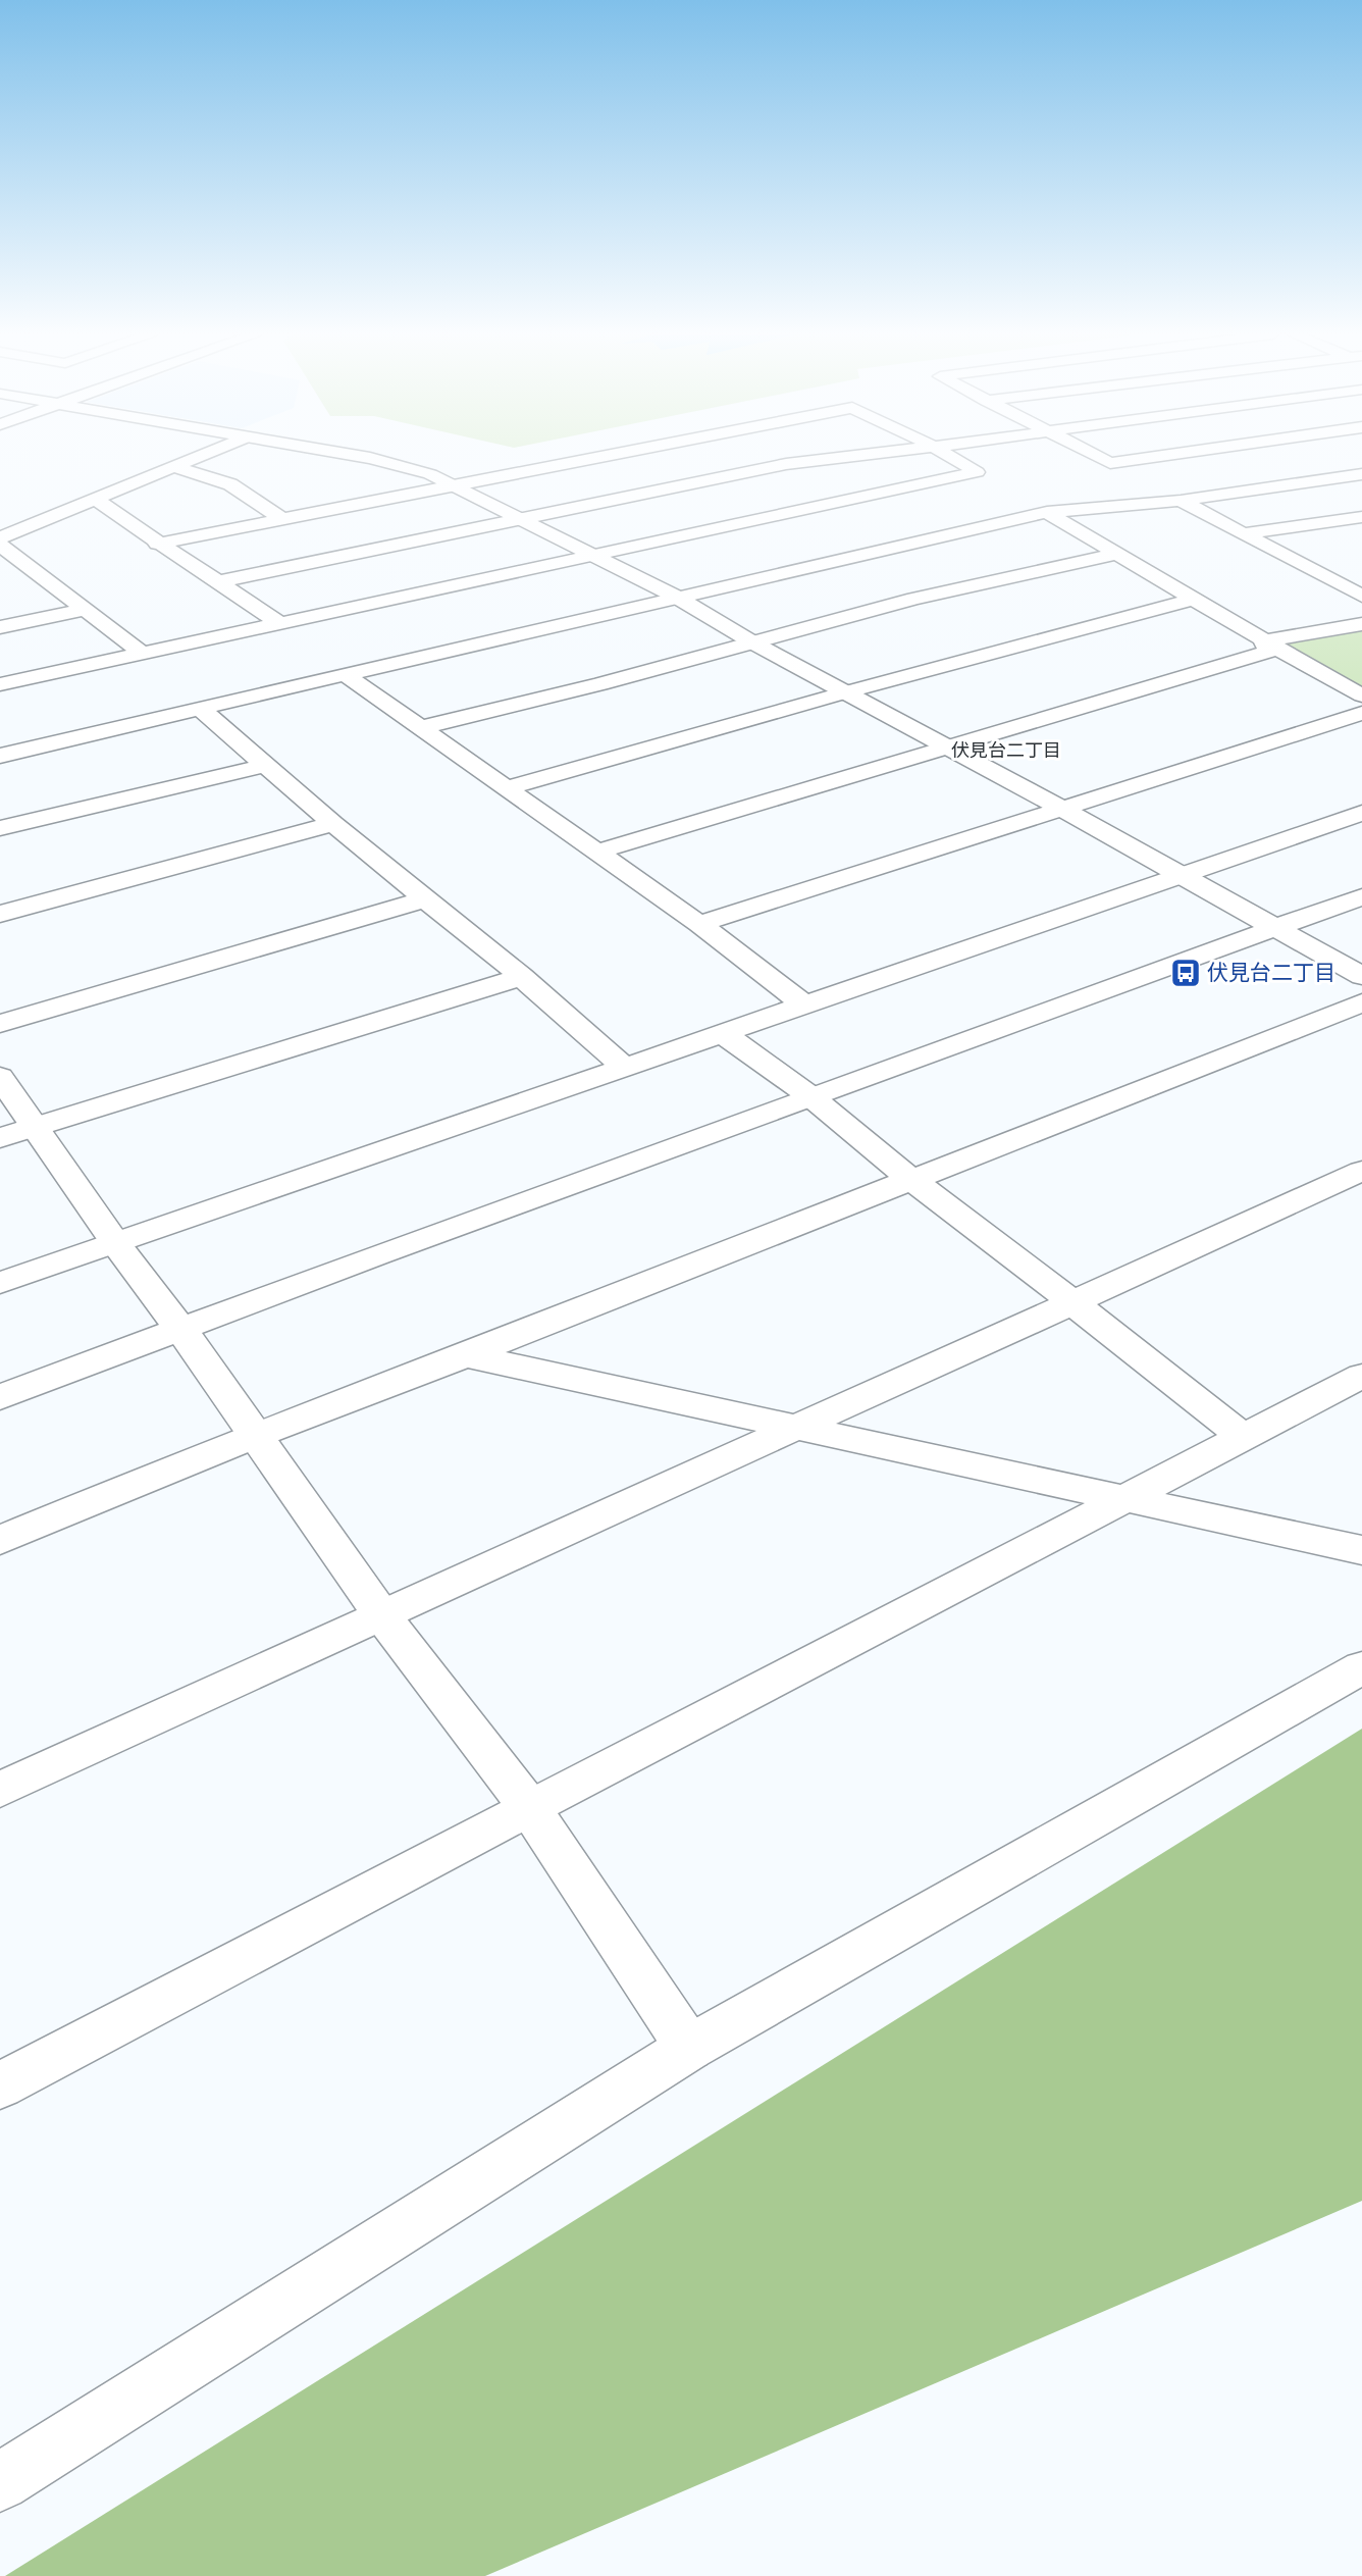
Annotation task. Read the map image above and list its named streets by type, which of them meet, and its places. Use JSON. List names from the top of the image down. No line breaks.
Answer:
{"districts":["伏見台二丁目"],"places":{"bus stop":["伏見台二丁目"]}}
